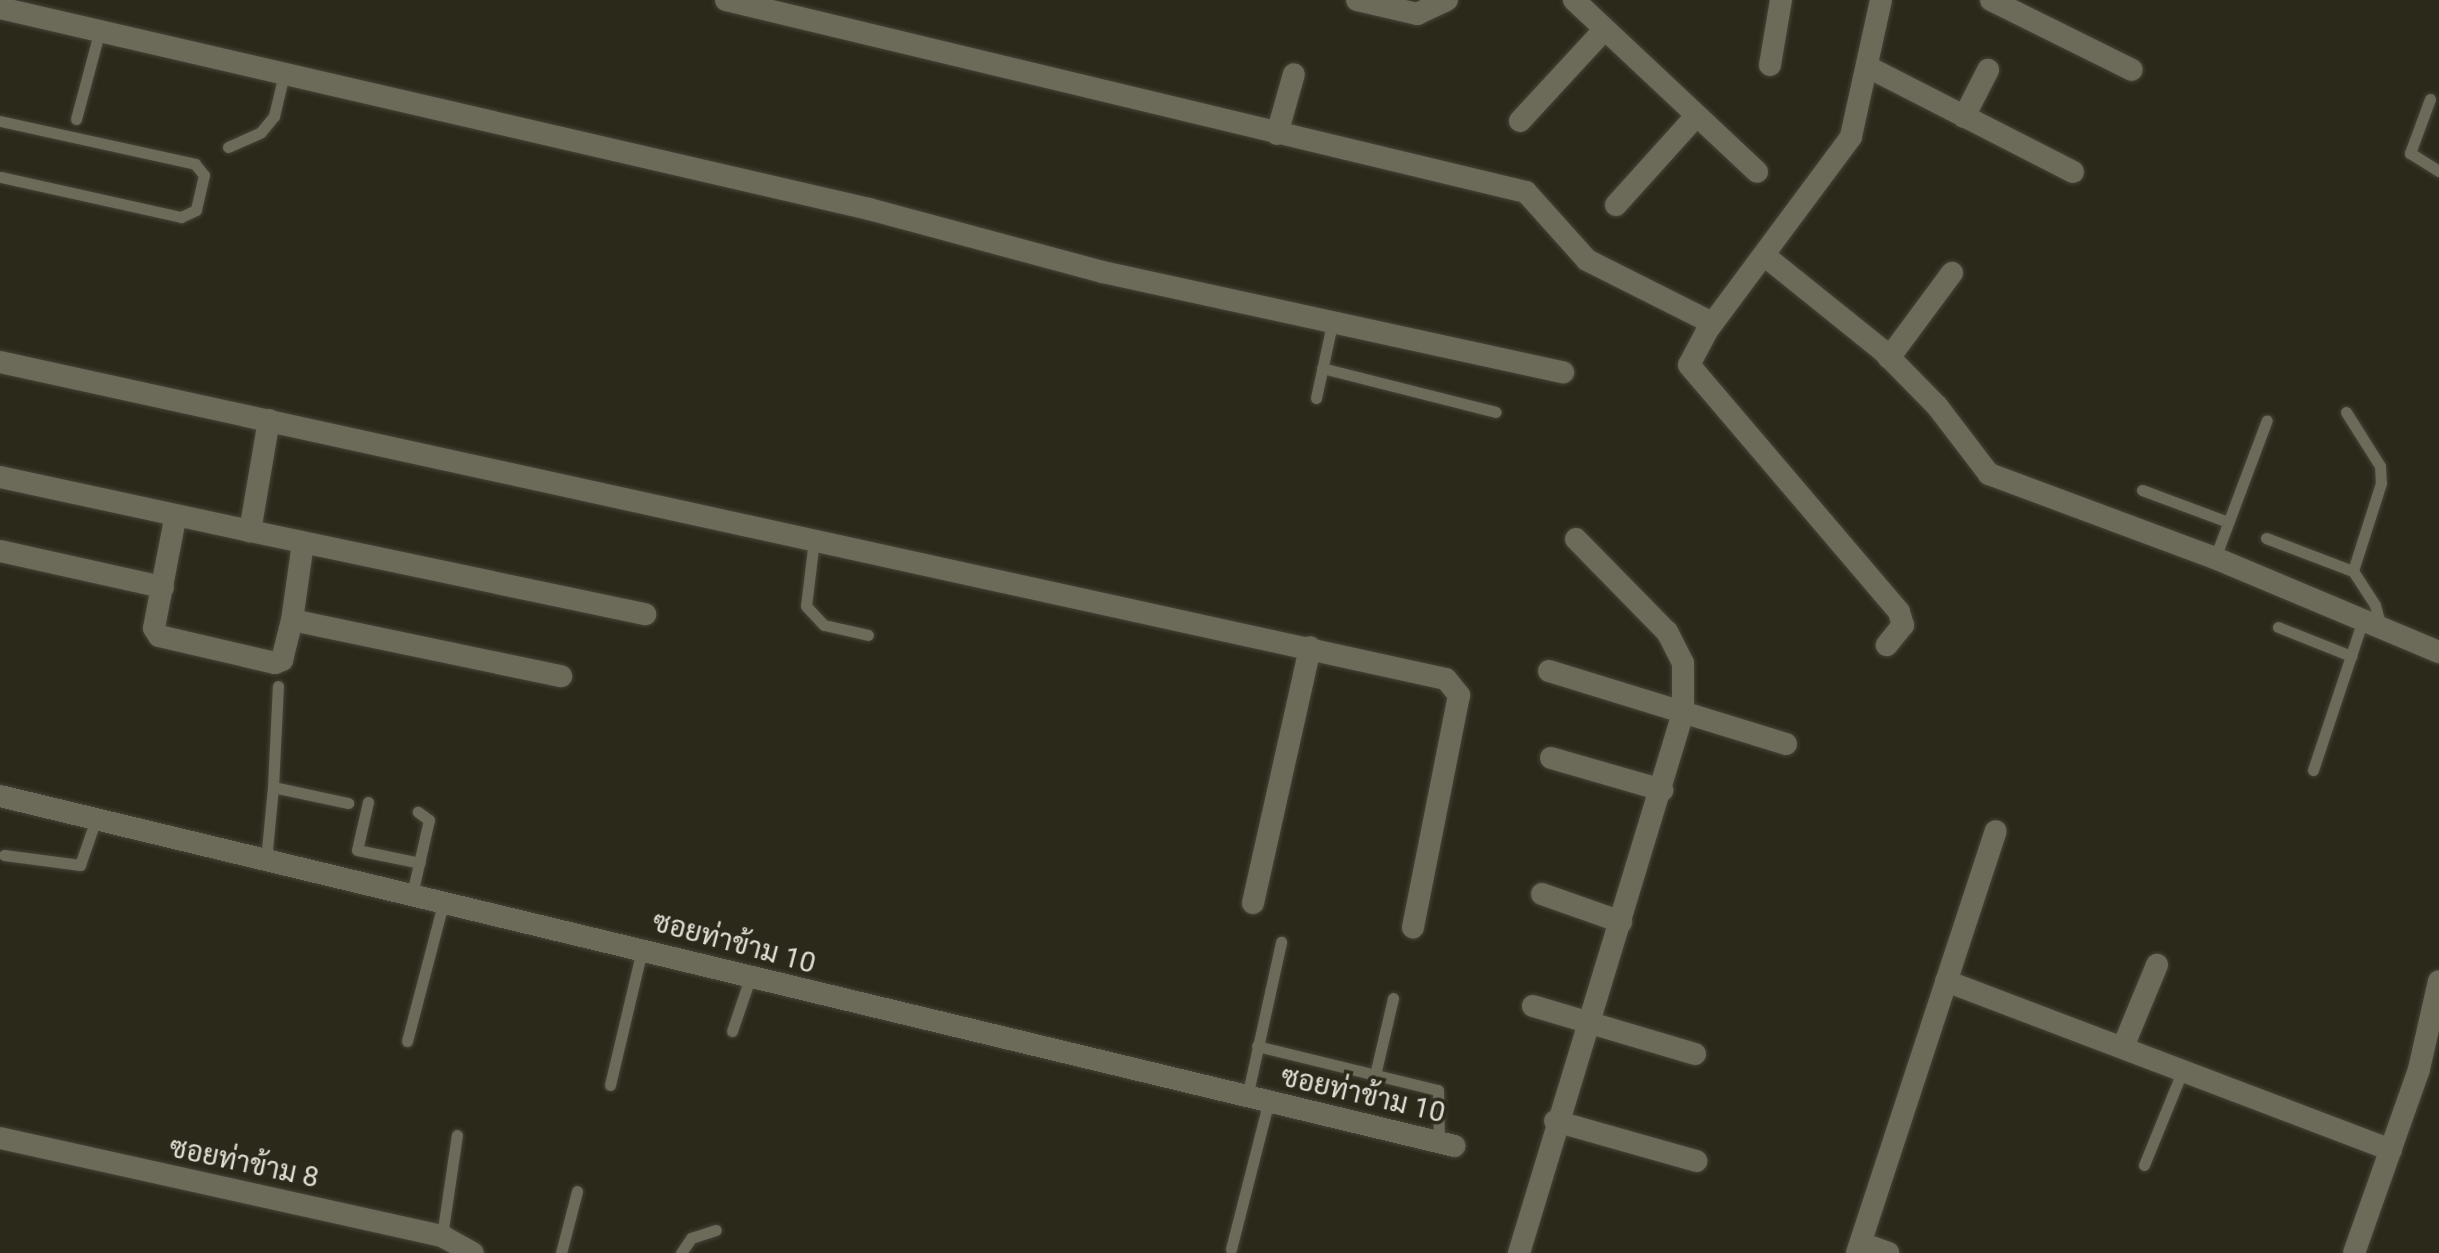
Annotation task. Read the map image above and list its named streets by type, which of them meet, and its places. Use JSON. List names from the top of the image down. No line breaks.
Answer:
{"streets":{"street":["ซอยท่าข้าม 10","ซอยท่าข้าม 8"]}}
